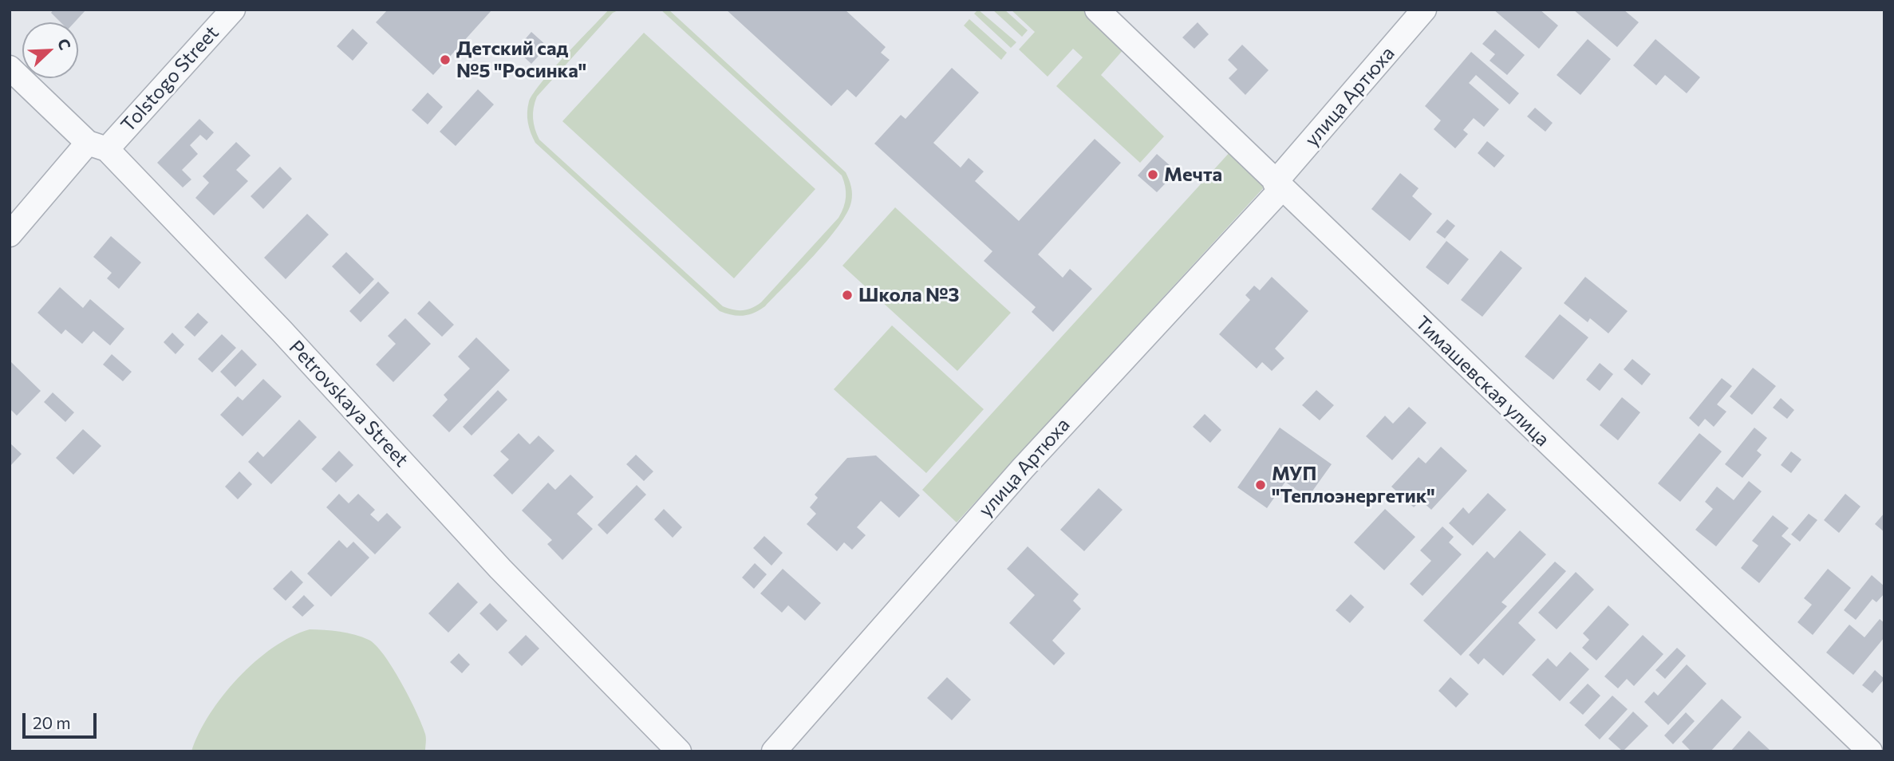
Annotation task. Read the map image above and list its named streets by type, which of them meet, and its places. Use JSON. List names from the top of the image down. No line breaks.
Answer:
{"streets":{"street":["Tolstogo Street","улица Артюха","Тимашевская улица","Petrovskaya Street"]},"crossings":[["Tolstogo Street","Petrovskaya Street"],["улица Артюха","Тимашевская улица"]],"places":["Детский сад №5 \"Росинка\"","Мечта","Школа №3","МУП \"Теплоэнергетик\""],"scale_bar":"20 m","north":"top right"}
